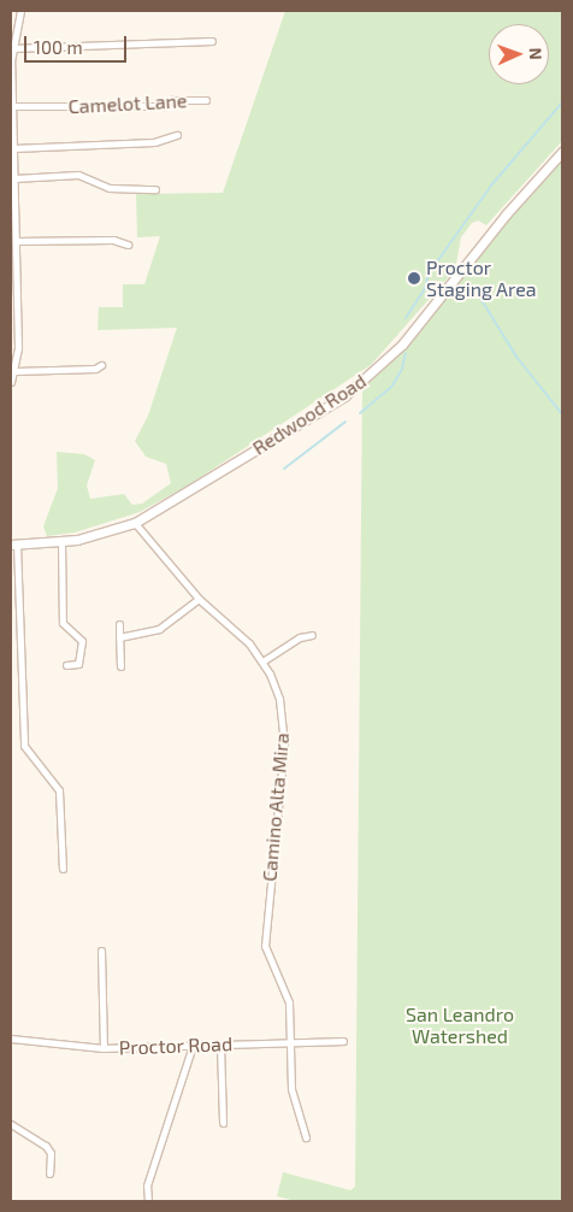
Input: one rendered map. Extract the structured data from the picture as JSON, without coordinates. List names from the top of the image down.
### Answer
{
  "streets": {
    "main road": ["Redwood Road"],
    "street": ["Camelot Lane", "Camino Alta Mira", "Proctor Road"]
  },
  "crossings": [
    ["Redwood Road", "Camino Alta Mira"],
    ["Camino Alta Mira", "Proctor Road"]
  ],
  "parks": ["San Leandro Watershed"],
  "places": ["Proctor Staging Area"],
  "scale_bar": "100 m",
  "north": "right"
}
